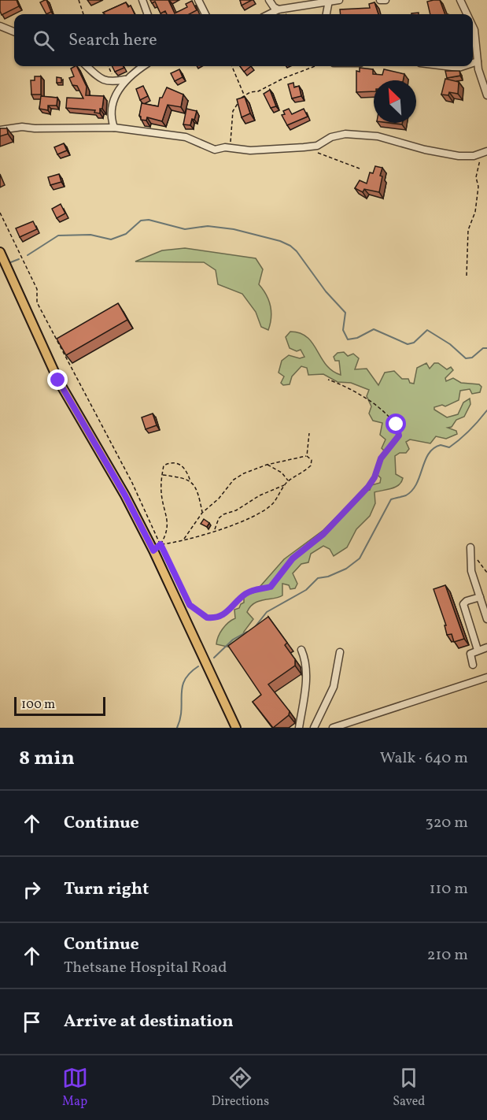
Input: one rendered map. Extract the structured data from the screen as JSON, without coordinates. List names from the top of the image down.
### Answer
{
  "scale_bar": "100 m",
  "north": "top left",
  "page": {
    "search": "Search here",
    "scale": "100 m",
    "heading": ["8 min", "Walk · 640 m"],
    "list": [
      ["Continue", "320 m"],
      ["Turn right", "110 m"],
      ["Continue", "Thetsane Hospital Road", "210 m"],
      "Arrive at destination"
    ],
    "nav": ["Map", "Directions", "Saved"]
  }
}
